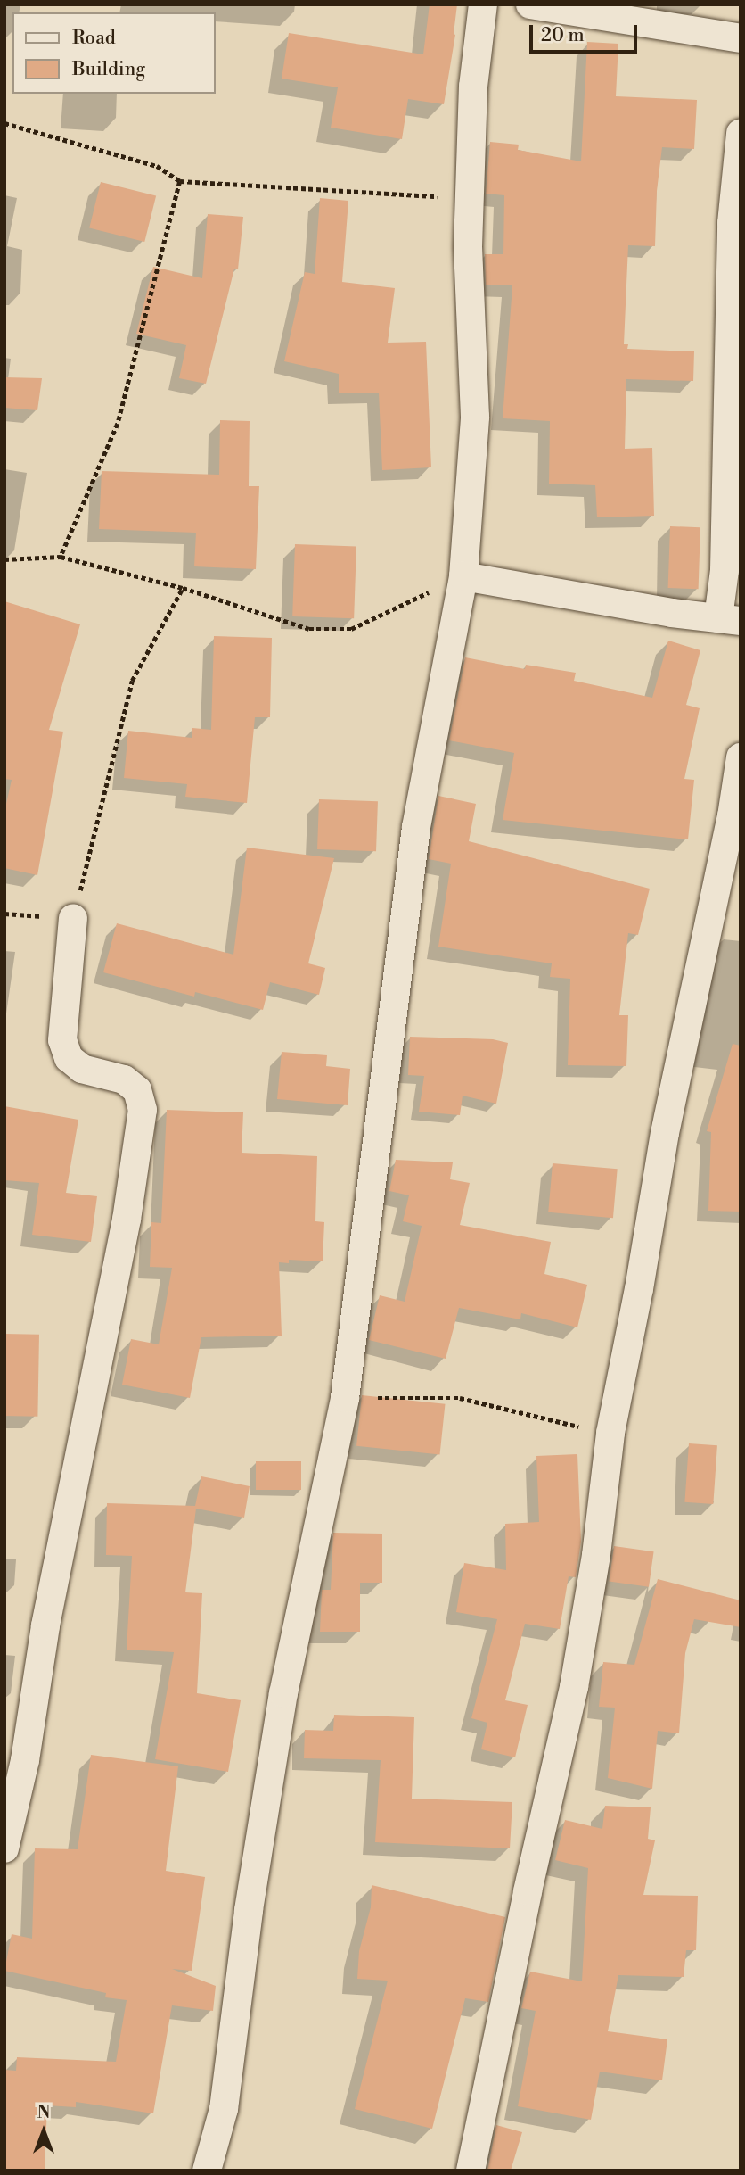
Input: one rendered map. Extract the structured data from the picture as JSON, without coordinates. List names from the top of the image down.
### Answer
{
  "legend": ["Road", "Building"],
  "scale_bar": "20 m",
  "north": "top"
}
